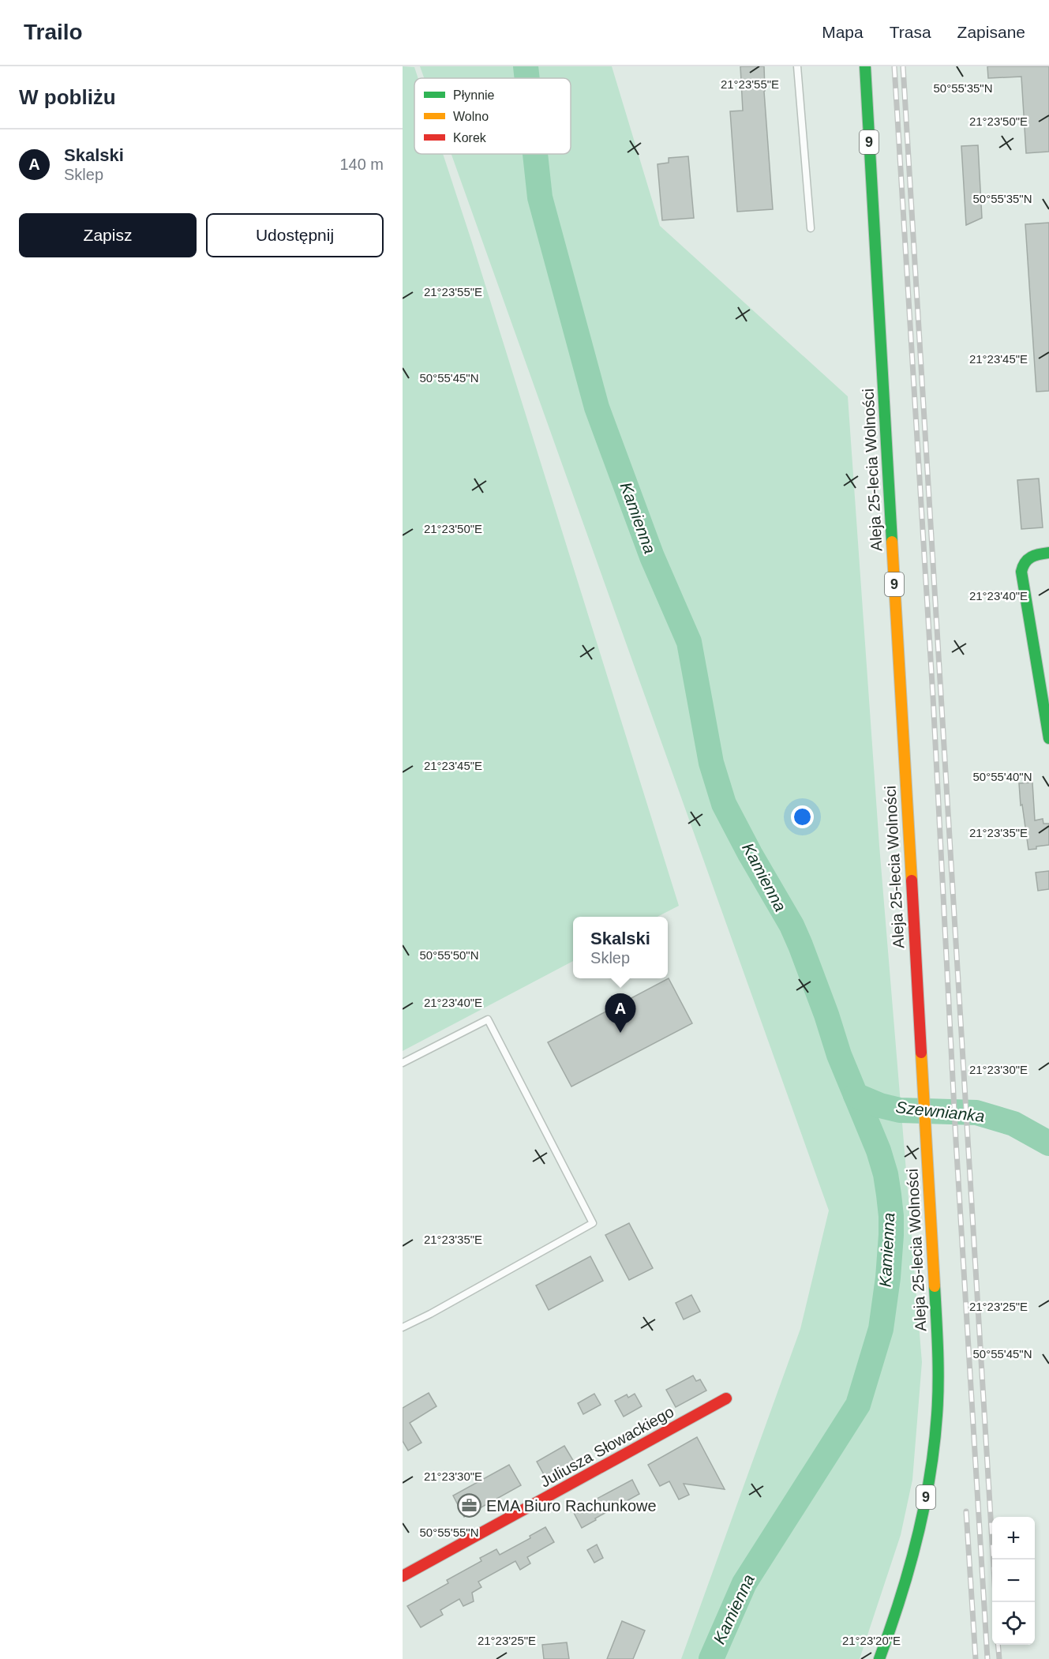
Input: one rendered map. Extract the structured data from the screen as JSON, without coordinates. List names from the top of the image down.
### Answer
{
  "streets": {
    "main road": ["9", "Aleja 25-lecia Wolności", "Juliusza Słowackiego"]
  },
  "water": ["Kamienna", "Szewnianka"],
  "places": {
    "office": ["EMA Biuro Rachunkowe"]
  },
  "legend": ["Płynnie", "Wolno", "Korek"],
  "page": {
    "header": "Trailo",
    "nav": ["Mapa", "Trasa", "Zapisane"],
    "heading": "W pobliżu",
    "list": [
      {
        "mark": "A",
        "name": "Skalski",
        "note": "Sklep",
        "value": "140 m"
      }
    ],
    "buttons": ["Zapisz", "Udostępnij"],
    "popup": ["Skalski", "Sklep"],
    "pins": "A",
    "map_buttons": ["+", "−"]
  },
  "coordinates": [
    "21°23'55\"E",
    "50°55'35\"N",
    "21°23'50\"E",
    "21°23'45\"E",
    "50°55'45\"N",
    "21°23'40\"E",
    "50°55'40\"N",
    "21°23'35\"E",
    "50°55'50\"N",
    "21°23'30\"E",
    "21°23'25\"E",
    "50°55'55\"N",
    "21°23'20\"E"
  ]
}
